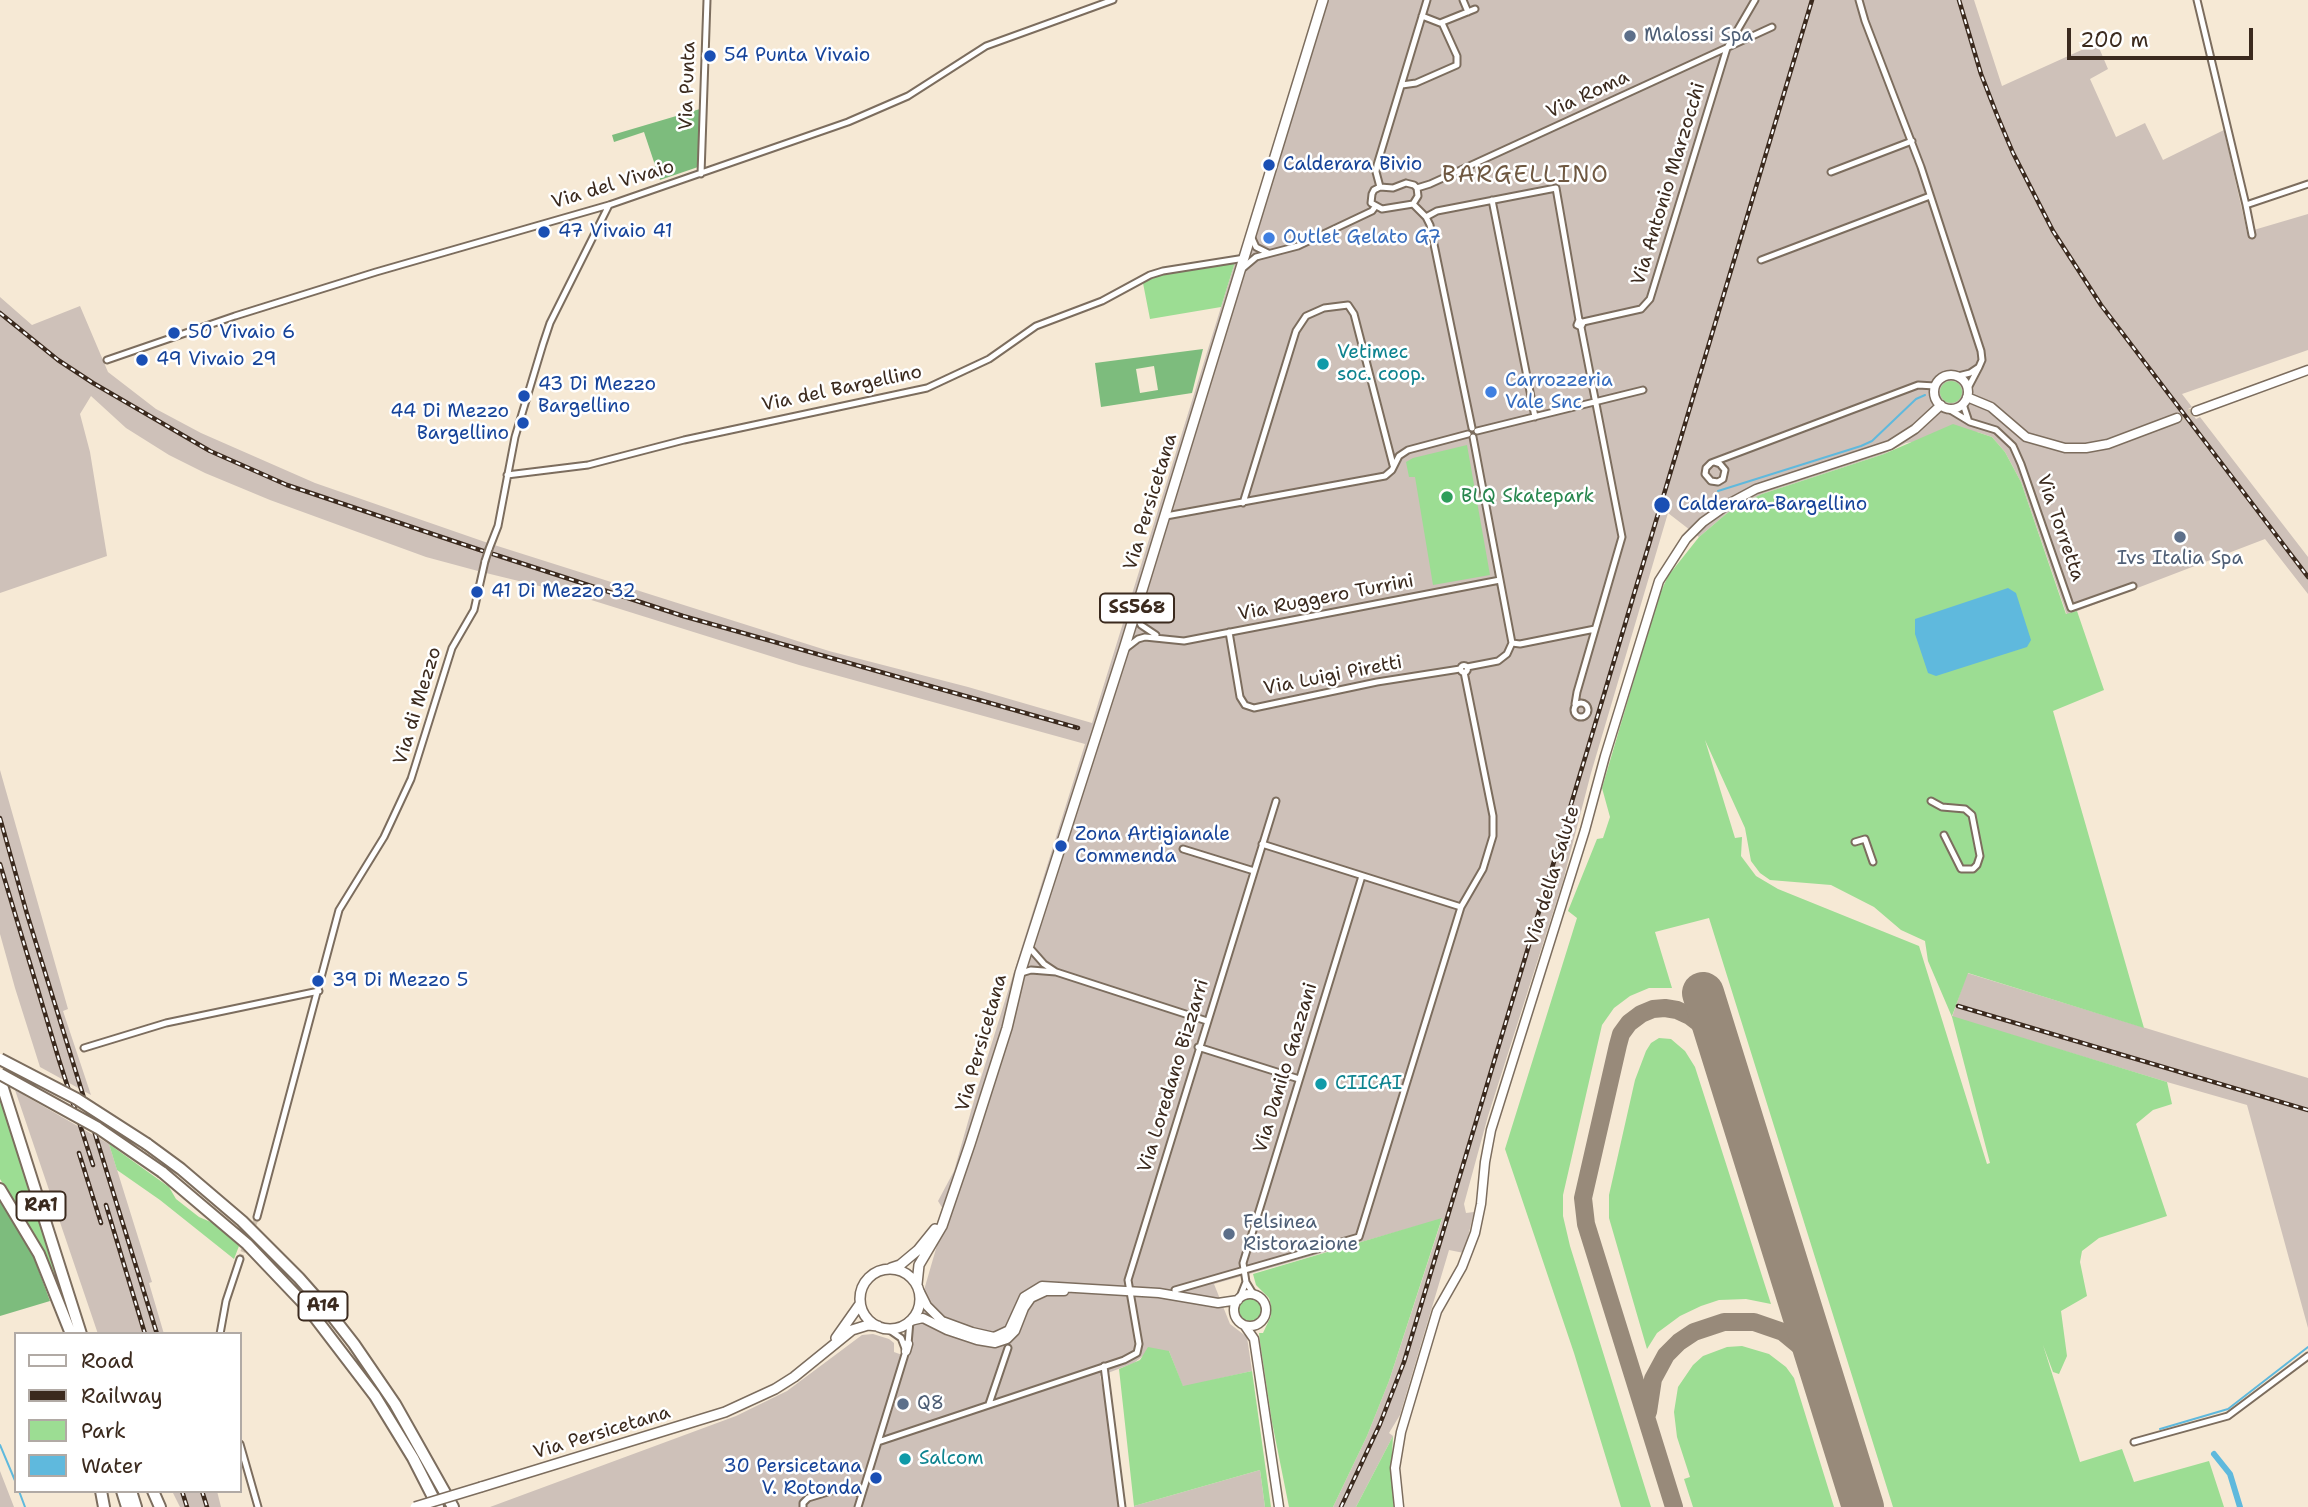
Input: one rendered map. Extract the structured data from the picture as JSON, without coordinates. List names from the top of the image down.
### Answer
{
  "streets": {
    "highway": ["RA1", "A14"],
    "main road": ["Via Persicetana", "SS568"],
    "street": [
      "Via Punta",
      "Via Roma",
      "Via Antonio Marzocchi",
      "Via del Vivaio",
      "Via del Bargellino",
      "Via Torretta",
      "Via Ruggero Turrini",
      "Via Luigi Piretti",
      "Via di Mezzo",
      "Via della Salute",
      "Via Danilo Gazzani",
      "Via Loredano Bizzarri"
    ]
  },
  "crossings": [
    ["Via Punta", "Via del Vivaio"],
    ["Via Roma", "Via Antonio Marzocchi"],
    ["Via del Vivaio", "Via di Mezzo"],
    ["Via del Bargellino", "Via Persicetana"],
    ["Via del Bargellino", "Via di Mezzo"],
    ["Via Persicetana", "Via Ruggero Turrini"],
    ["Via Torretta", "Via della Salute"],
    ["Via Ruggero Turrini", "Via Luigi Piretti"],
    ["RA1", "A14"]
  ],
  "districts": ["BARGELLINO"],
  "places": [
    "Malossi Spa",
    "54 Punta Vivaio",
    "Calderara Bivio",
    "47 Vivaio 41",
    "Outlet Gelato G7",
    "50 Vivaio 6",
    "49 Vivaio 29",
    "Vetimec soc. coop.",
    "Carrozzeria Vale Snc",
    "43 Di Mezzo Bargellino",
    "44 Di Mezzo Bargellino",
    "BLQ Skatepark",
    "Calderara-Bargellino",
    "Ivs Italia Spa",
    "41 Di Mezzo 32",
    "Zona Artigianale Commenda",
    "39 Di Mezzo 5",
    "CIICAI",
    "Felsinea Ristorazione",
    "Q8",
    "Salcom",
    "30 Persicetana V. Rotonda"
  ],
  "legend": [
    "Road",
    "Railway",
    "Park",
    "Water"
  ],
  "scale_bar": "200 m"
}
